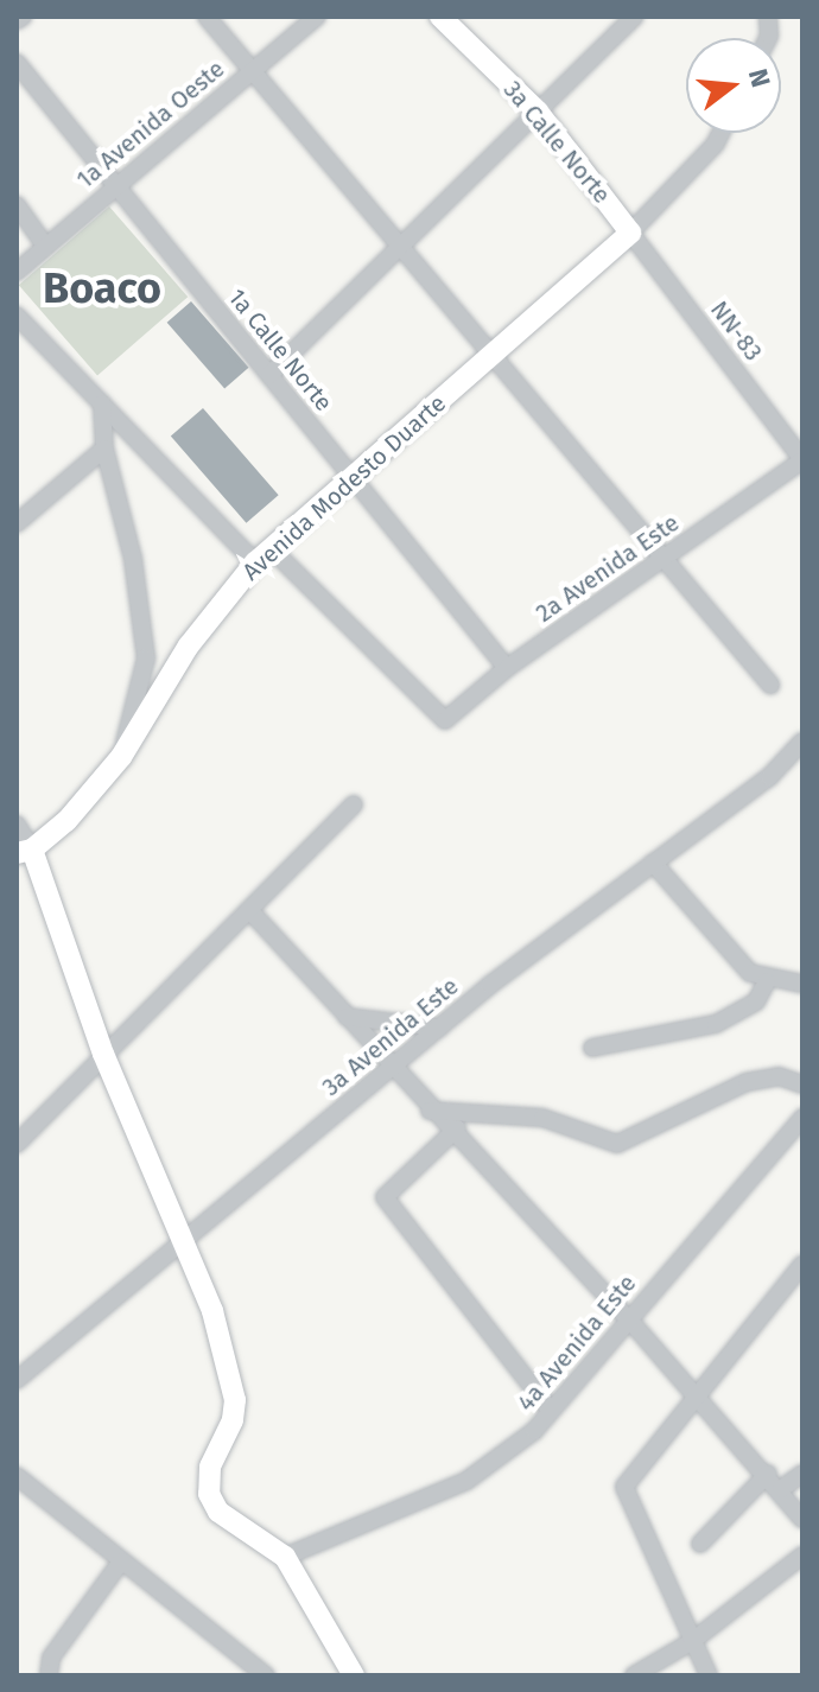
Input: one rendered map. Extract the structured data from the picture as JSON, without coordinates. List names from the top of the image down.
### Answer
{
  "streets": {
    "main road": ["3a Calle Norte", "Avenida Modesto Duarte"],
    "street": [
      "1a Avenida Oeste",
      "NN-83",
      "1a Calle Norte",
      "2a Avenida Este",
      "3a Avenida Este",
      "4a Avenida Este"
    ]
  },
  "crossings": [
    ["1a Avenida Oeste", "1a Calle Norte"],
    ["3a Calle Norte", "NN-83"],
    ["3a Calle Norte", "Avenida Modesto Duarte"],
    ["NN-83", "Avenida Modesto Duarte"],
    ["NN-83", "2a Avenida Este"],
    ["1a Calle Norte", "Avenida Modesto Duarte"],
    ["1a Calle Norte", "2a Avenida Este"],
    ["Avenida Modesto Duarte", "2a Avenida Este"]
  ],
  "districts": ["Boaco"],
  "north": "right"
}
